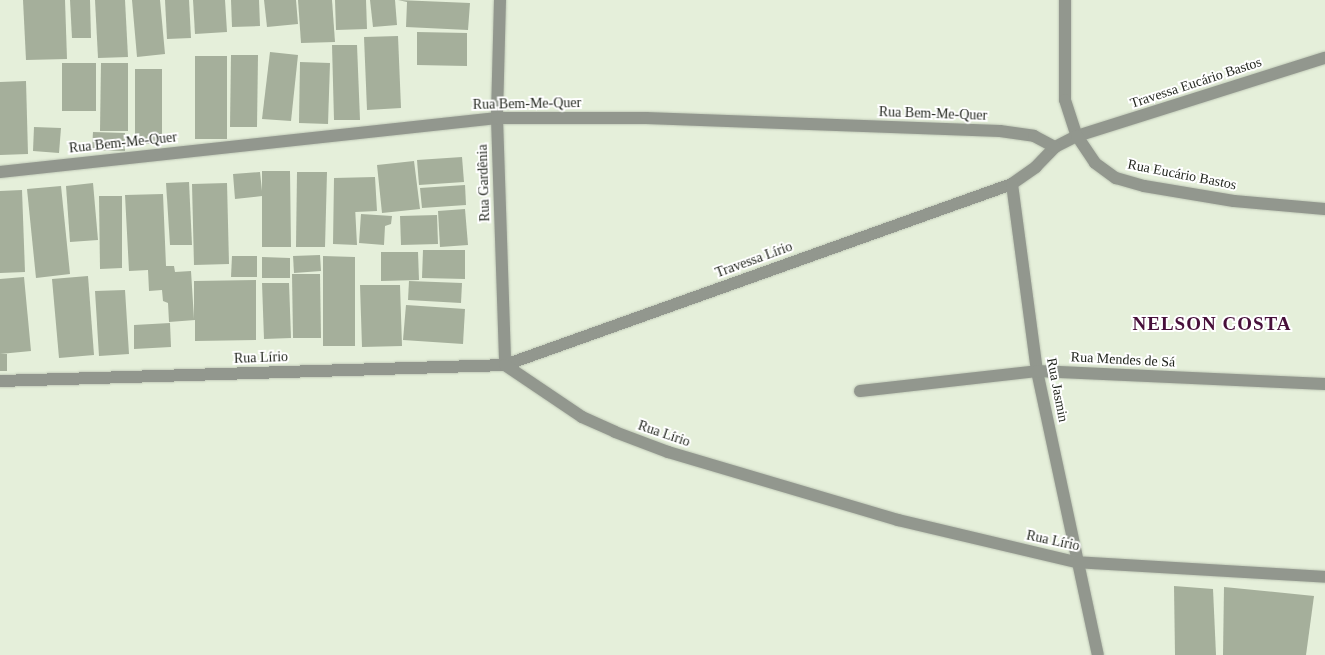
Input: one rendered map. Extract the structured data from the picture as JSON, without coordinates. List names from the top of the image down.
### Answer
{
  "streets": {
    "street": [
      "Travessa Eucário Bastos",
      "Rua Bem-Me-Quer",
      "Rua Eucário Bastos",
      "Rua Gardênia",
      "Travessa Lírio",
      "Rua Lírio",
      "Rua Mendes de Sá",
      "Rua Jasmin"
    ]
  },
  "crossings": [
    ["Travessa Eucário Bastos", "Rua Eucário Bastos"],
    ["Rua Bem-Me-Quer", "Rua Gardênia"],
    ["Rua Gardênia", "Travessa Lírio"],
    ["Rua Gardênia", "Rua Lírio"],
    ["Travessa Lírio", "Rua Lírio"],
    ["Travessa Lírio", "Rua Jasmin"],
    ["Rua Lírio", "Rua Jasmin"],
    ["Rua Mendes de Sá", "Rua Jasmin"]
  ],
  "districts": ["NELSON COSTA"]
}
